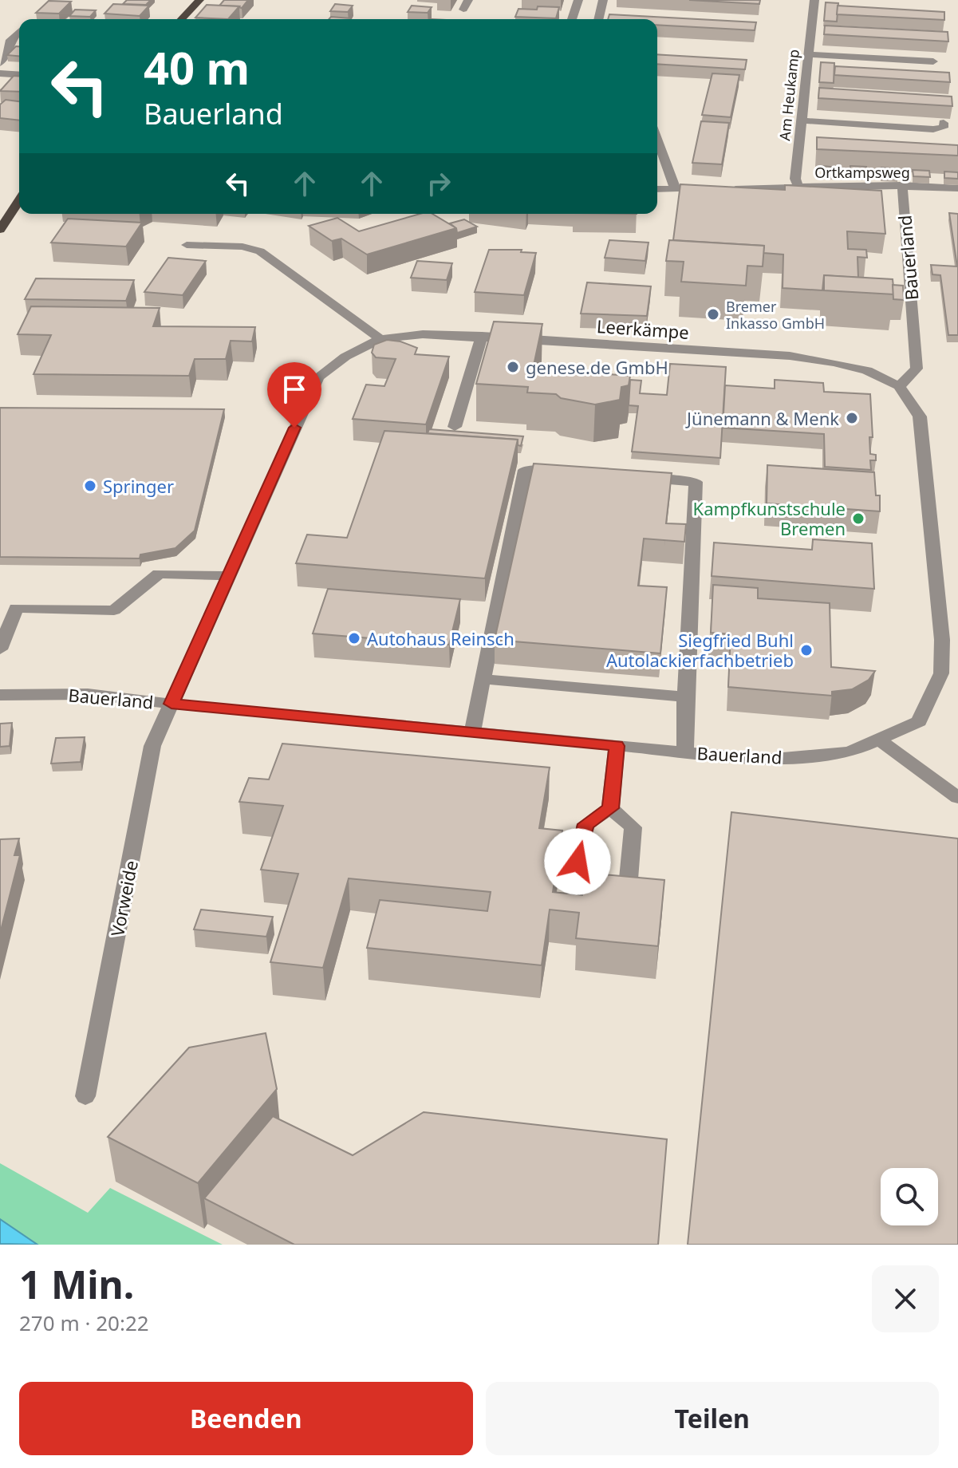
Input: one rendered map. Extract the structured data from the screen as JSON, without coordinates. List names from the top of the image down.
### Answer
{
  "streets": {
    "street": [
      "Am Heukamp",
      "Ortkampsweg",
      "Bauerland",
      "Leerkämpe",
      "Vorweide"
    ]
  },
  "crossings": [
    ["Am Heukamp", "Ortkampsweg"],
    ["Ortkampsweg", "Bauerland"],
    ["Bauerland", "Leerkämpe"],
    ["Bauerland", "Vorweide"],
    ["Leerkämpe", "Vorweide"]
  ],
  "places": [
    "Bremer Inkasso GmbH",
    "genese.de GmbH",
    "Jünemann & Menk",
    "Springer",
    "Kampfkunstschule Bremen",
    "Autohaus Reinsch",
    "Siegfried Buhl Autolackierfachbetrieb"
  ],
  "page": {
    "turn": ["40 m", "Bauerland"],
    "heading": ["1 Min.", "270 m · 20:22"],
    "buttons": ["Beenden", "Teilen"]
  }
}
